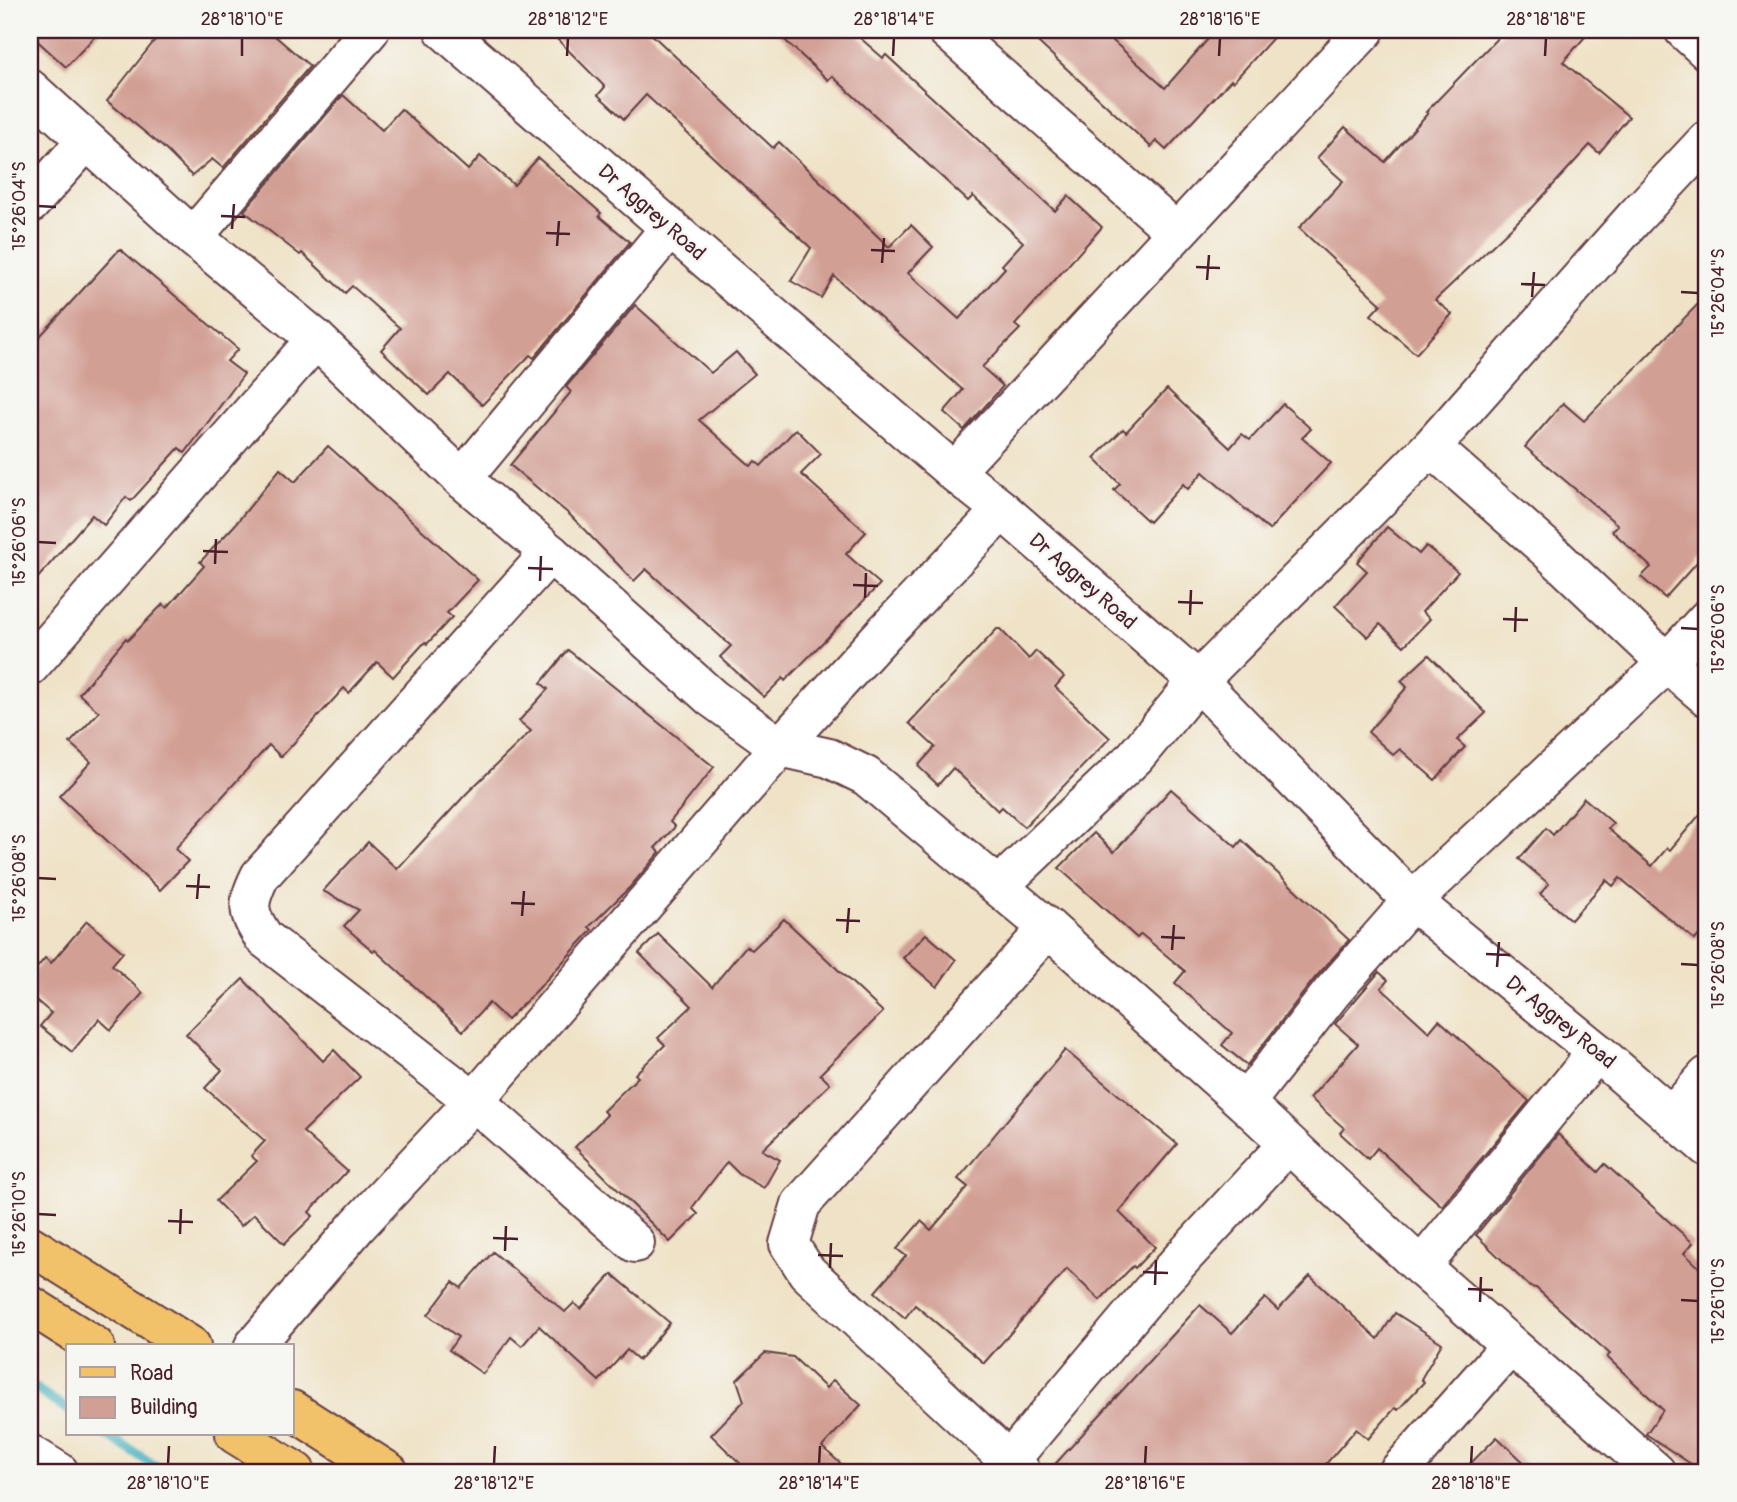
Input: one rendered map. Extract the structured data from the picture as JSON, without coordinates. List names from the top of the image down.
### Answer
{
  "streets": {
    "street": ["Dr Aggrey Road"]
  },
  "legend": ["Road", "Building"],
  "coordinates": [
    "28°18'10\"E",
    "28°18'12\"E",
    "28°18'14\"E",
    "28°18'16\"E",
    "28°18'18\"E",
    "15°26'04\"S",
    "15°26'06\"S",
    "15°26'08\"S",
    "15°26'10\"S"
  ]
}
